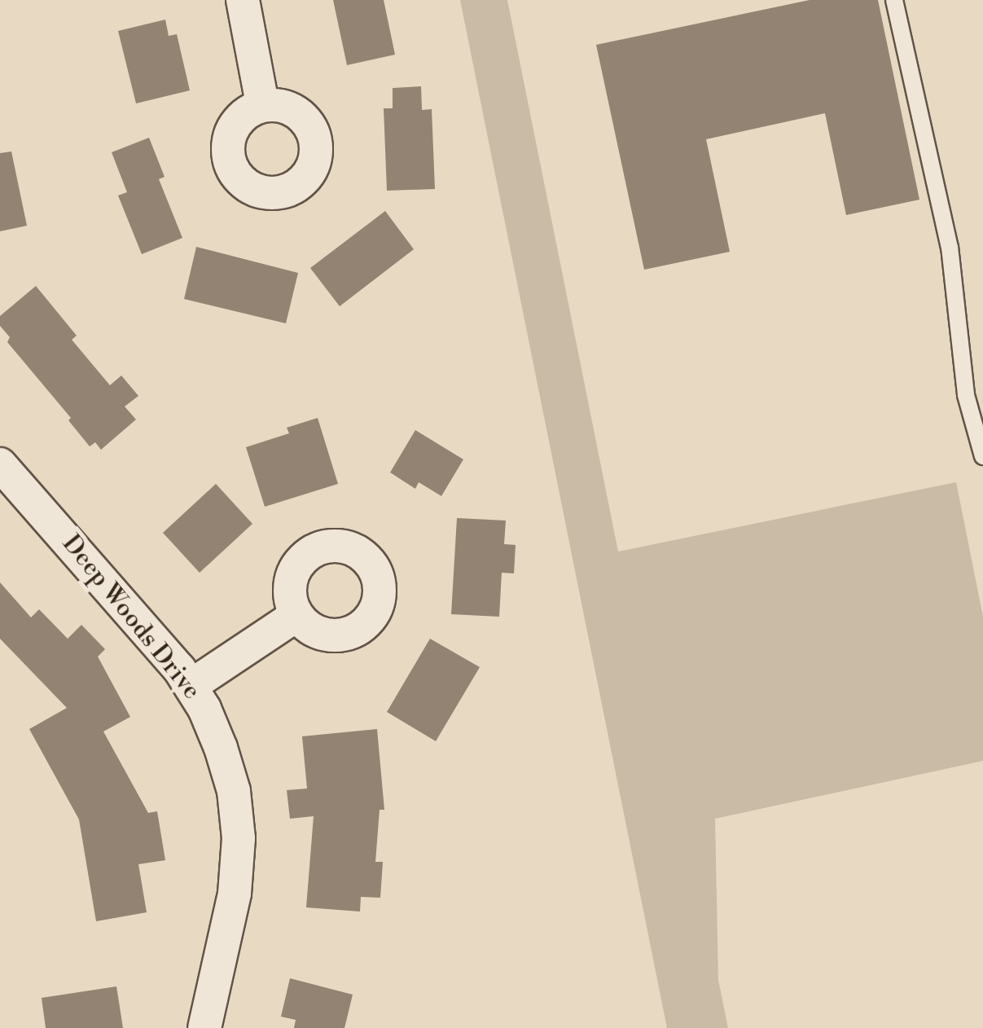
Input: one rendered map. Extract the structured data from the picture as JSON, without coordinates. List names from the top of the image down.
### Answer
{
  "streets": {
    "street": ["Deep Woods Drive"]
  }
}
